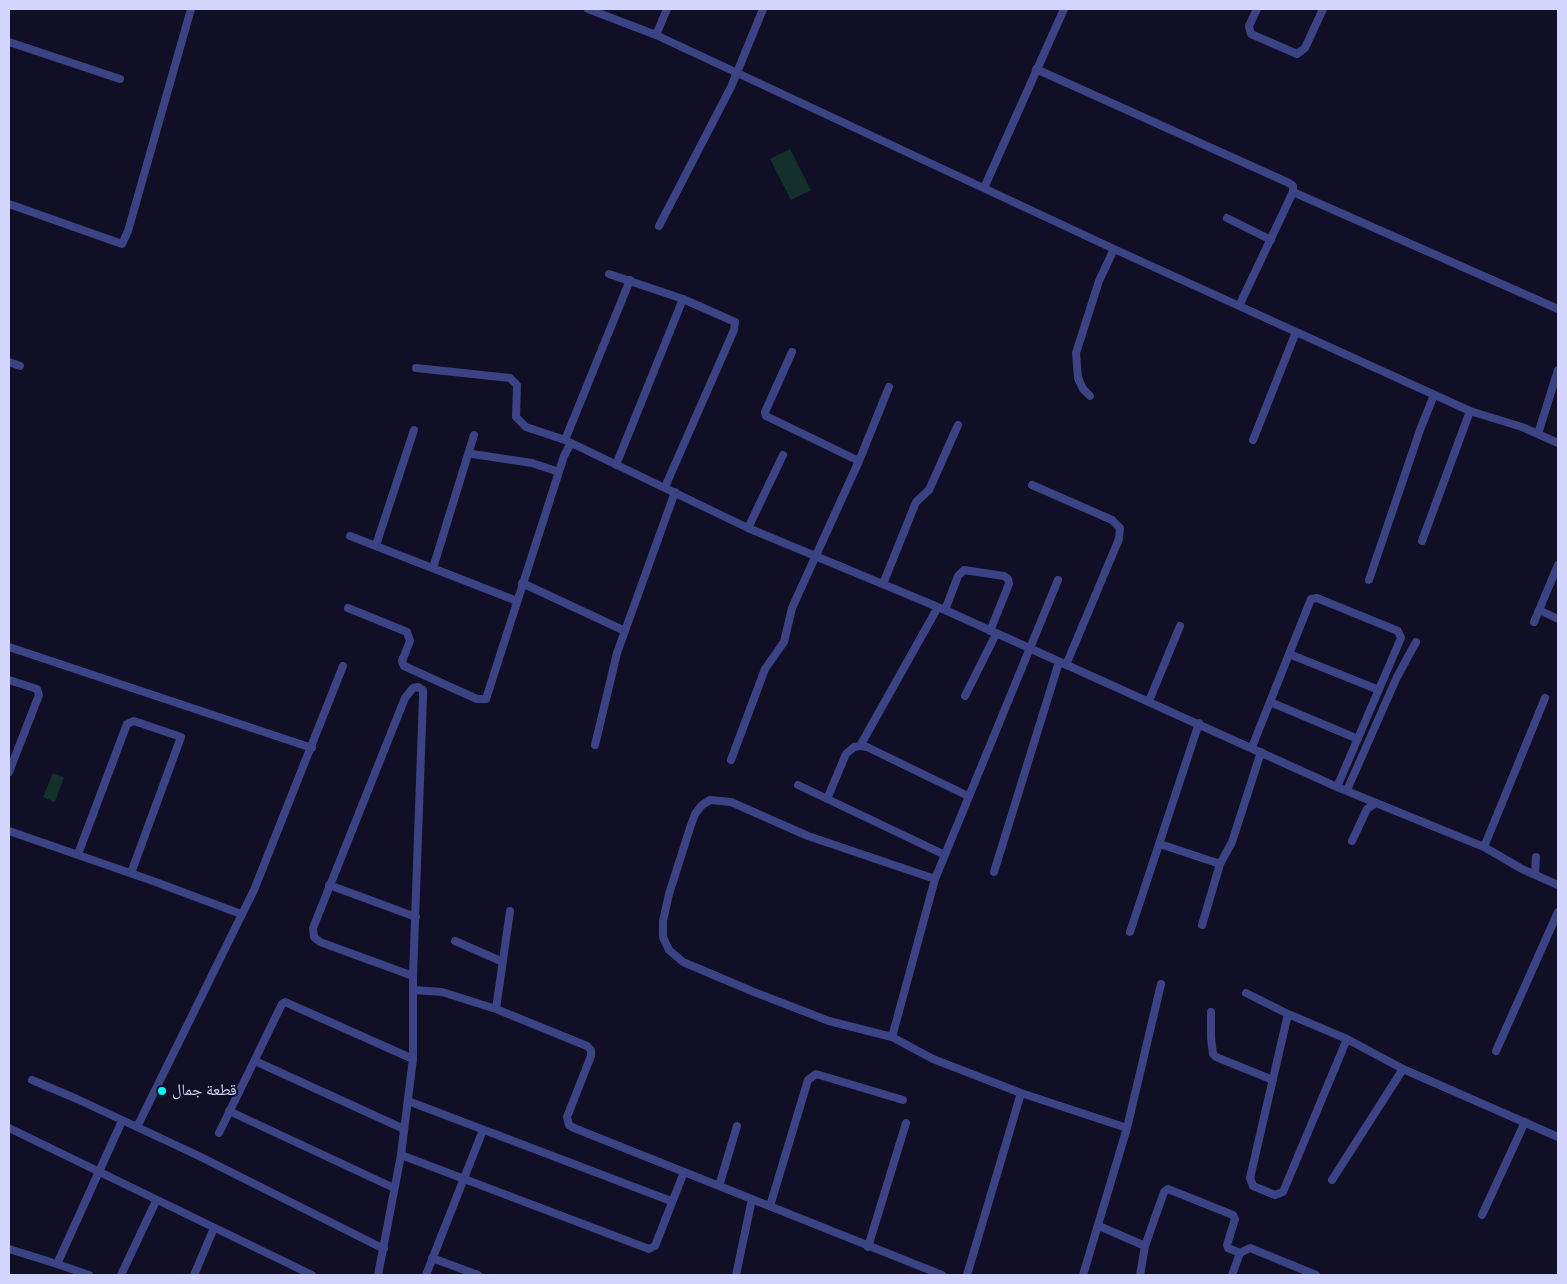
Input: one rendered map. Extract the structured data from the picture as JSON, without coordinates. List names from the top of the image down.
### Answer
{
  "places": ["قطعة جمال"]
}
